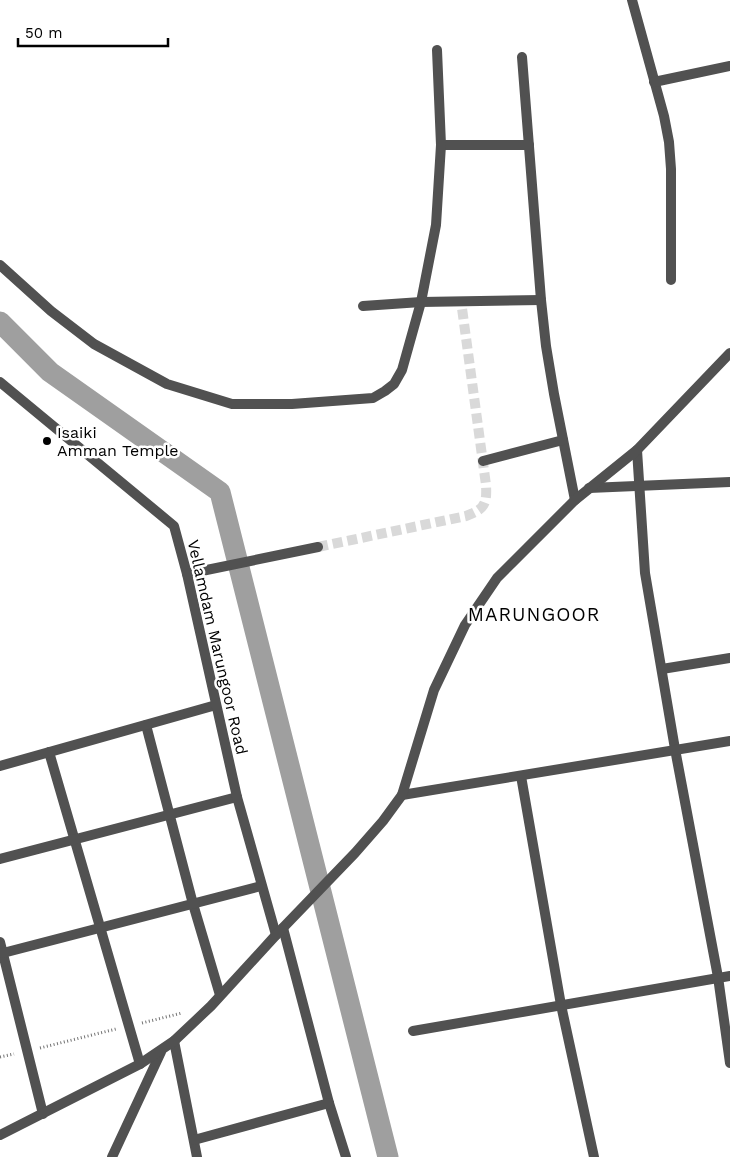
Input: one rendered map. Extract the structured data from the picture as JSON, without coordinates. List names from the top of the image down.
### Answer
{
  "streets": {
    "street": ["Vellamdam Marungoor Road"]
  },
  "districts": ["MARUNGOOR"],
  "places": ["Isaiki Amman Temple"],
  "scale_bar": "50 m"
}
